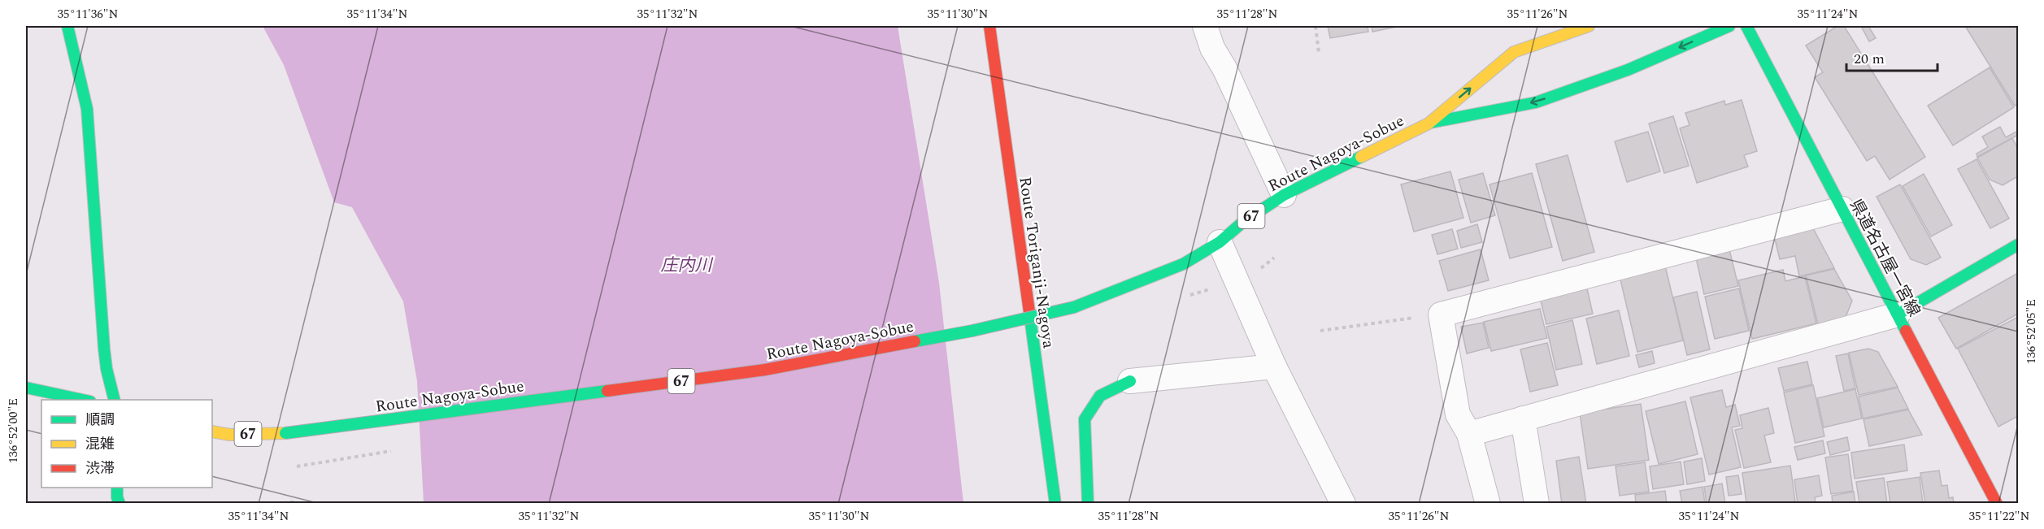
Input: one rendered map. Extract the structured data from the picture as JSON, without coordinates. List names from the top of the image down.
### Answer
{
  "streets": {
    "main road": [
      "Route Nagoya-Sobue",
      "67",
      "県道名古屋一宮線",
      "Route Toriganji-Nagoya"
    ]
  },
  "water": ["庄内川"],
  "legend": ["順調", "混雑", "渋滞"],
  "scale_bar": "20 m",
  "coordinates": [
    "35°11'36\"N",
    "35°11'34\"N",
    "35°11'32\"N",
    "35°11'30\"N",
    "35°11'28\"N",
    "35°11'26\"N",
    "35°11'24\"N",
    "136°52'05\"E",
    "136°52'00\"E",
    "35°11'22\"N"
  ]
}
